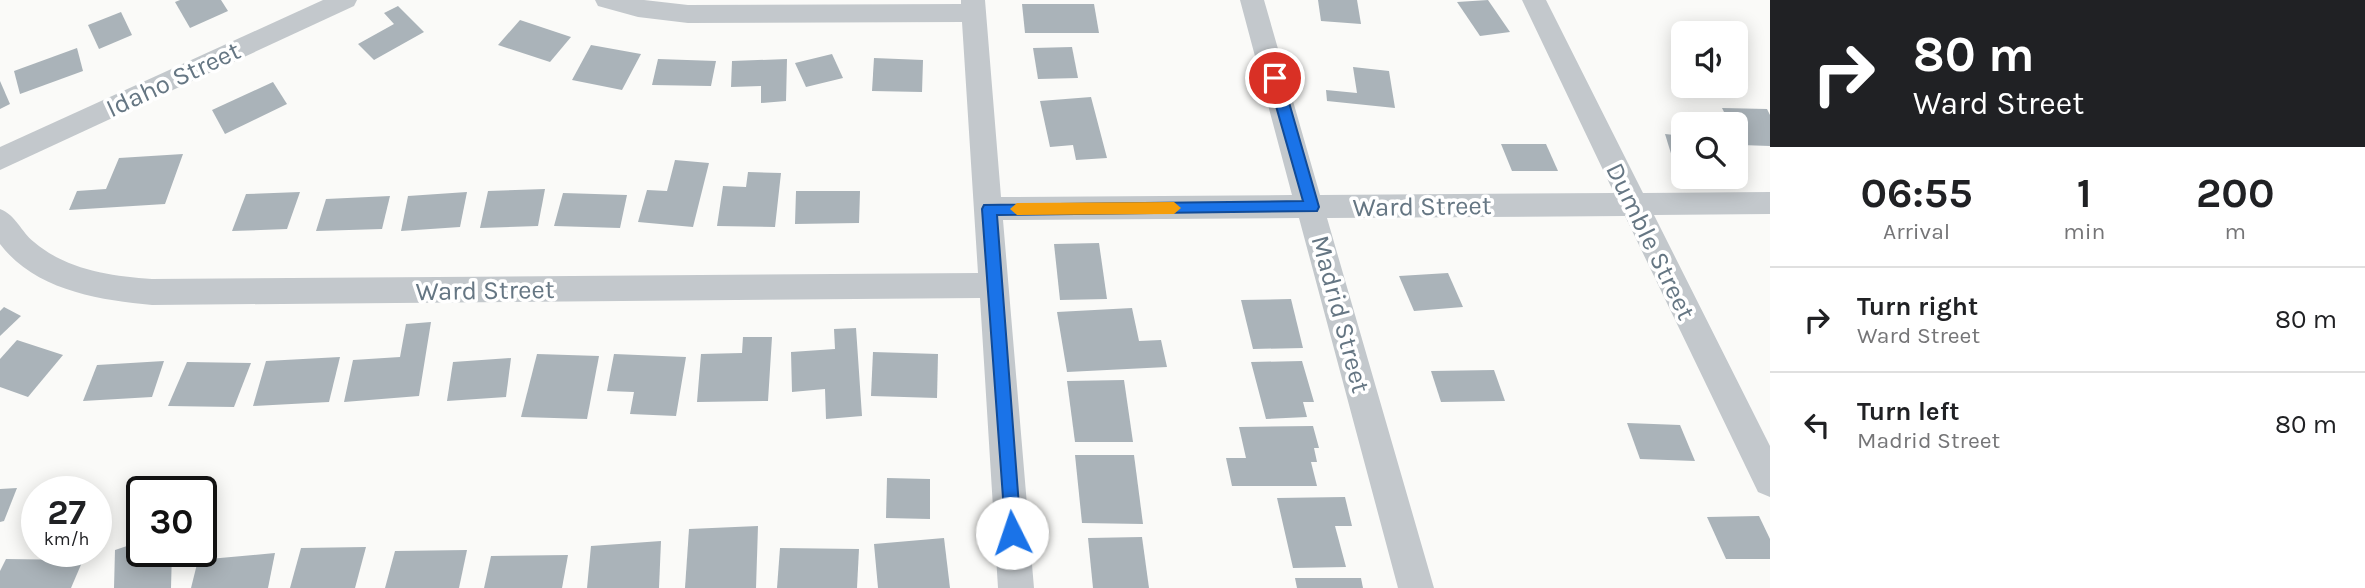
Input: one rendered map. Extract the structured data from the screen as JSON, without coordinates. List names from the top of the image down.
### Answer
{
  "streets": {
    "street": [
      "Idaho Street",
      "Ward Street",
      "Dumble Street",
      "Madrid Street"
    ]
  },
  "crossings": [
    ["Ward Street", "Dumble Street"],
    ["Ward Street", "Madrid Street"]
  ],
  "page": {
    "turn": ["80 m", "Ward Street"],
    "eta": [
      "06:55",
      "Arrival",
      "1",
      "min",
      "200",
      "m"
    ],
    "list": [
      {
        "name": "Turn right",
        "note": "Ward Street",
        "value": "80 m"
      },
      {
        "name": "Turn left",
        "note": "Madrid Street",
        "value": "80 m"
      }
    ],
    "speed": "27 km/h",
    "limit": "30"
  }
}
